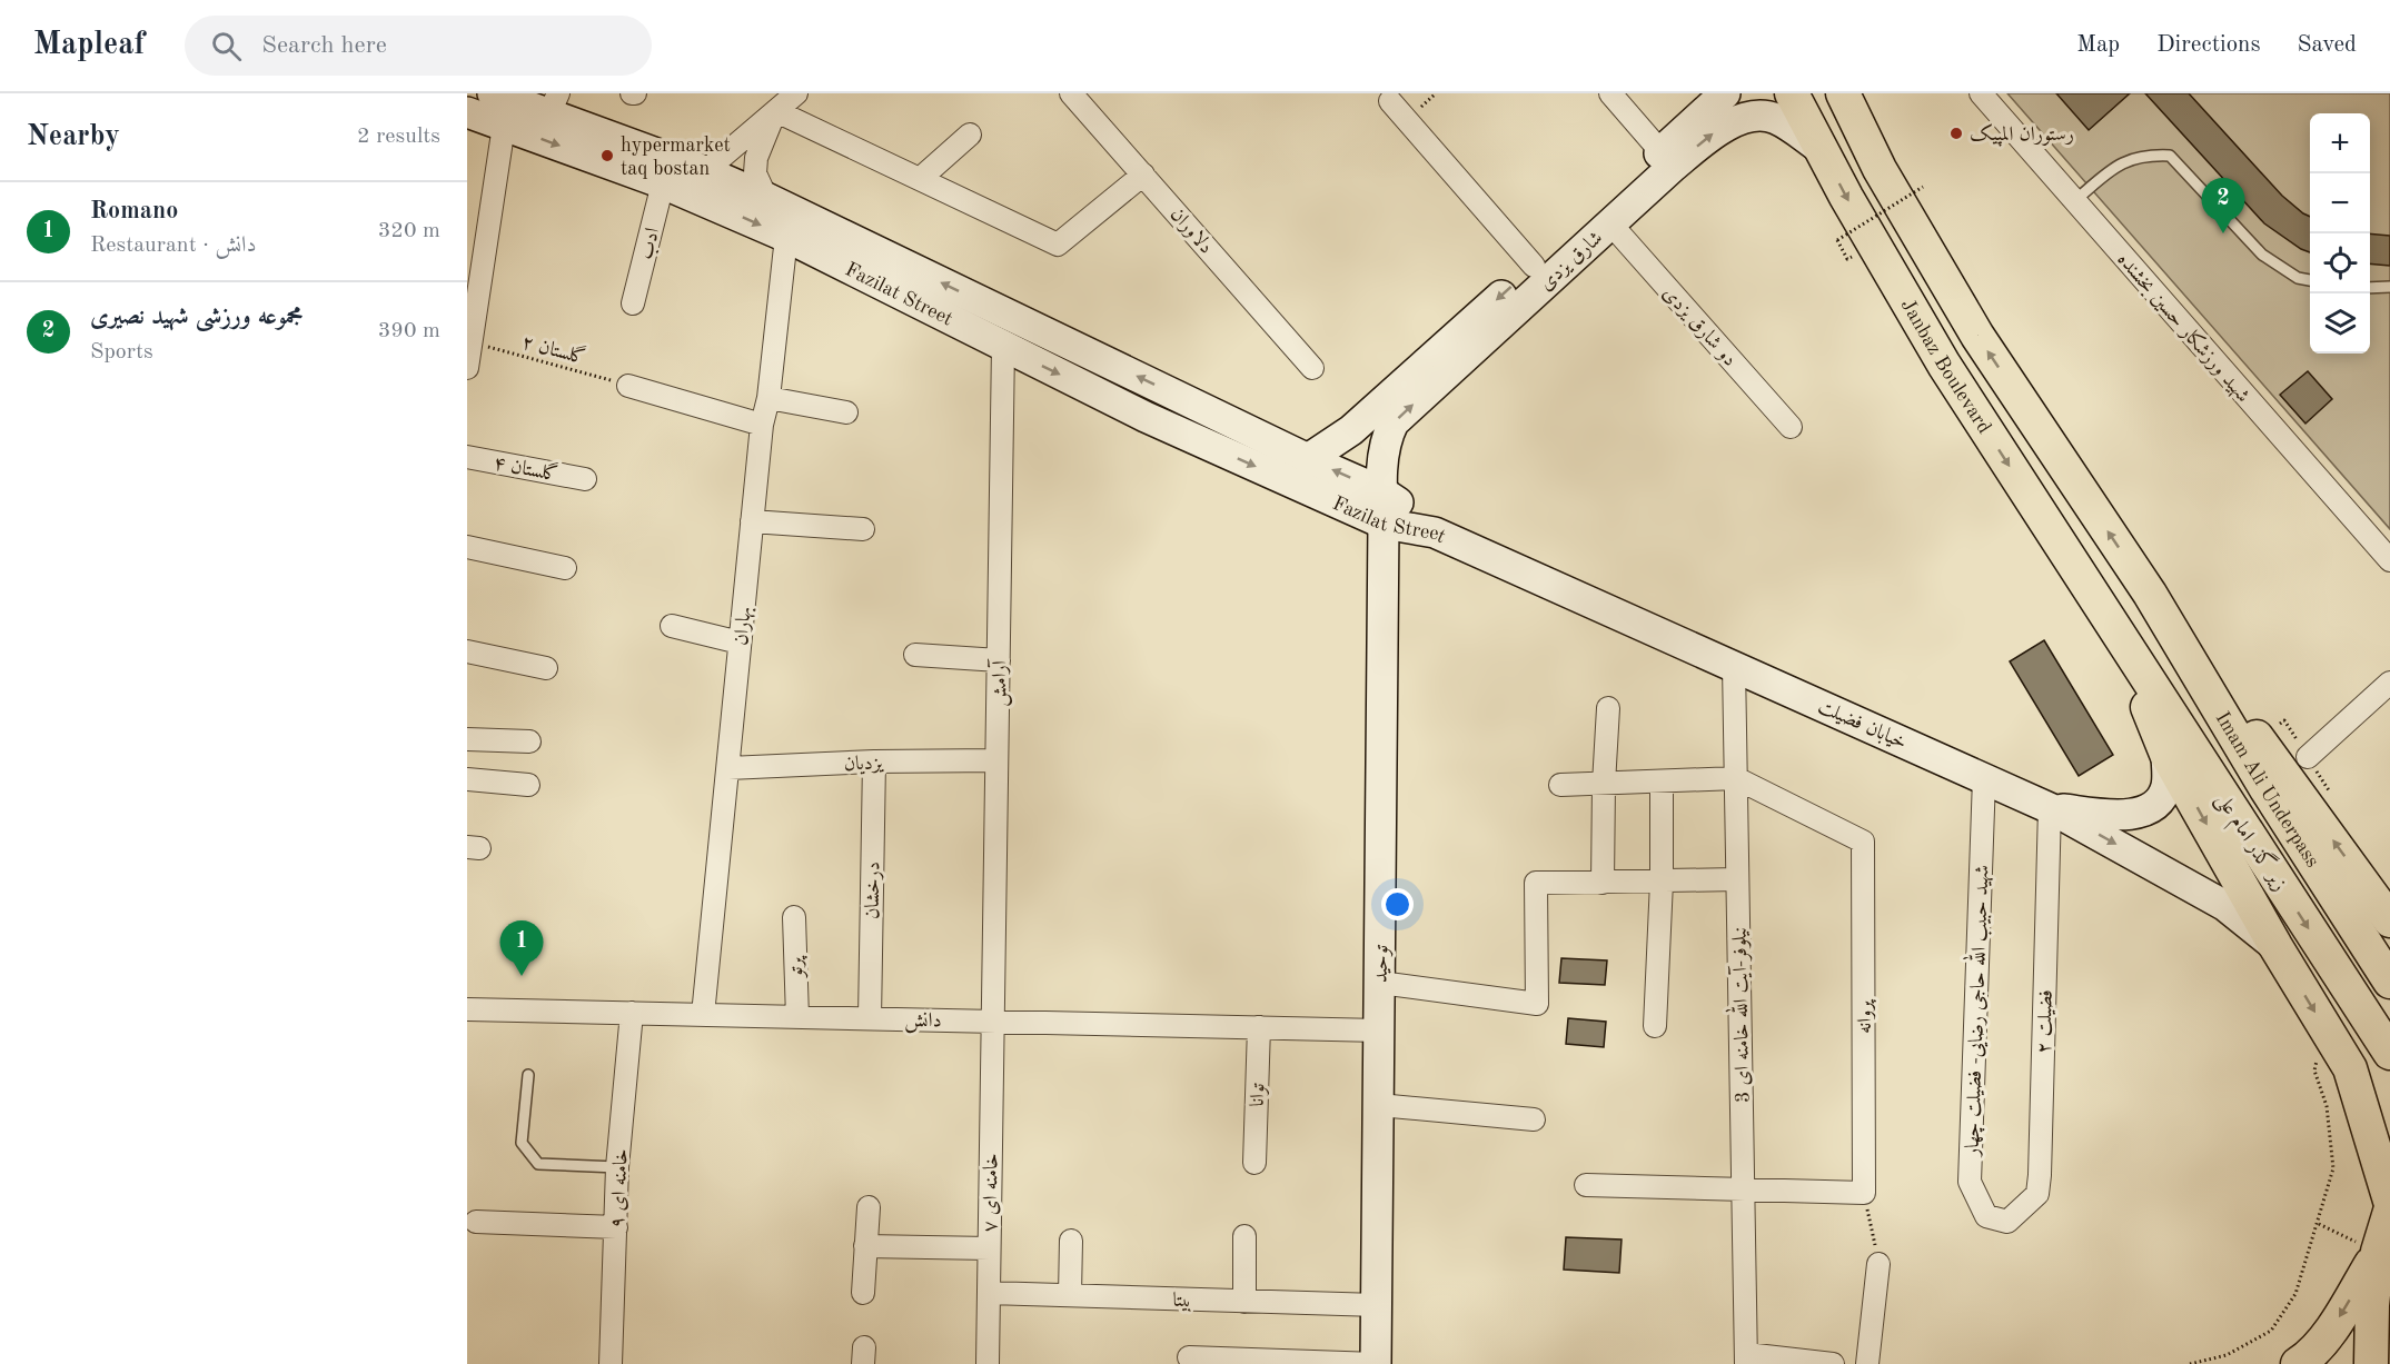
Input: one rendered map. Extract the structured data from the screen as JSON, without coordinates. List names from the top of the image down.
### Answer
{
  "streets": {
    "main road": [
      "شارق یزدی",
      "Fazilat Street",
      "Janbaz Boulevard",
      "خیابان فضیلت",
      "Imam Ali Underpass",
      "زیر گذر امام علی",
      "توحید"
    ],
    "street": [
      "دلاوران",
      "ادب",
      "دو شارق یزدی",
      "شهید ورزشکار حسین بخشنده",
      "گلستان ۴",
      "بهاران",
      "آرامش",
      "یزدیان",
      "درخشان",
      "پرتو",
      "شهید حبیب الله حاجی رضایی- فضیلت چهار",
      "نیلوفر-آیت الله خامنه ای 3",
      "پروانه",
      "دانش",
      "فضیلت ۲",
      "توانا",
      "خامنه ای ۹",
      "خامنه ای ۷",
      "بیتا"
    ],
    "path": ["گلستان ۲"]
  },
  "crossings": [
    ["ادب", "Fazilat Street"],
    ["شارق یزدی", "Fazilat Street"],
    ["شارق یزدی", "دو شارق یزدی"],
    ["شارق یزدی", "Janbaz Boulevard"],
    ["شارق یزدی", "توحید"],
    ["Fazilat Street", "بهاران"],
    ["Fazilat Street", "آرامش"],
    ["Fazilat Street", "خیابان فضیلت"],
    ["Fazilat Street", "توحید"],
    ["Janbaz Boulevard", "Imam Ali Underpass"],
    ["Janbaz Boulevard", "زیر گذر امام علی"],
    ["بهاران", "یزدیان"],
    ["بهاران", "دانش"],
    ["آرامش", "یزدیان"],
    ["آرامش", "دانش"],
    ["آرامش", "خامنه ای ۷"],
    ["خیابان فضیلت", "شهید حبیب الله حاجی رضایی- فضیلت چهار"],
    ["خیابان فضیلت", "نیلوفر-آیت الله خامنه ای 3"],
    ["خیابان فضیلت", "فضیلت ۲"],
    ["یزدیان", "درخشان"],
    ["درخشان", "دانش"],
    ["توحید", "دانش"],
    ["توحید", "بیتا"],
    ["پرتو", "دانش"],
    ["شهید حبیب الله حاجی رضایی- فضیلت چهار", "فضیلت ۲"],
    ["نیلوفر-آیت الله خامنه ای 3", "پروانه"],
    ["دانش", "توانا"],
    ["دانش", "خامنه ای ۹"],
    ["دانش", "خامنه ای ۷"],
    ["خامنه ای ۷", "بیتا"]
  ],
  "places": ["رستوران المپیک", "hypermarket taq bostan"],
  "page": {
    "header": "Mapleaf",
    "search": "Search here",
    "nav": ["Map", "Directions", "Saved"],
    "heading": ["Nearby", "2 results"],
    "map_buttons": ["+", "−"],
    "pins": ["2", "1"],
    "list": [
      {
        "mark": "1",
        "name": "Romano",
        "note": "Restaurant · دانش",
        "value": "320 m"
      },
      {
        "mark": "2",
        "name": "مجموعه ورزشی شهید نصیری",
        "note": "Sports",
        "value": "390 m"
      }
    ]
  }
}
